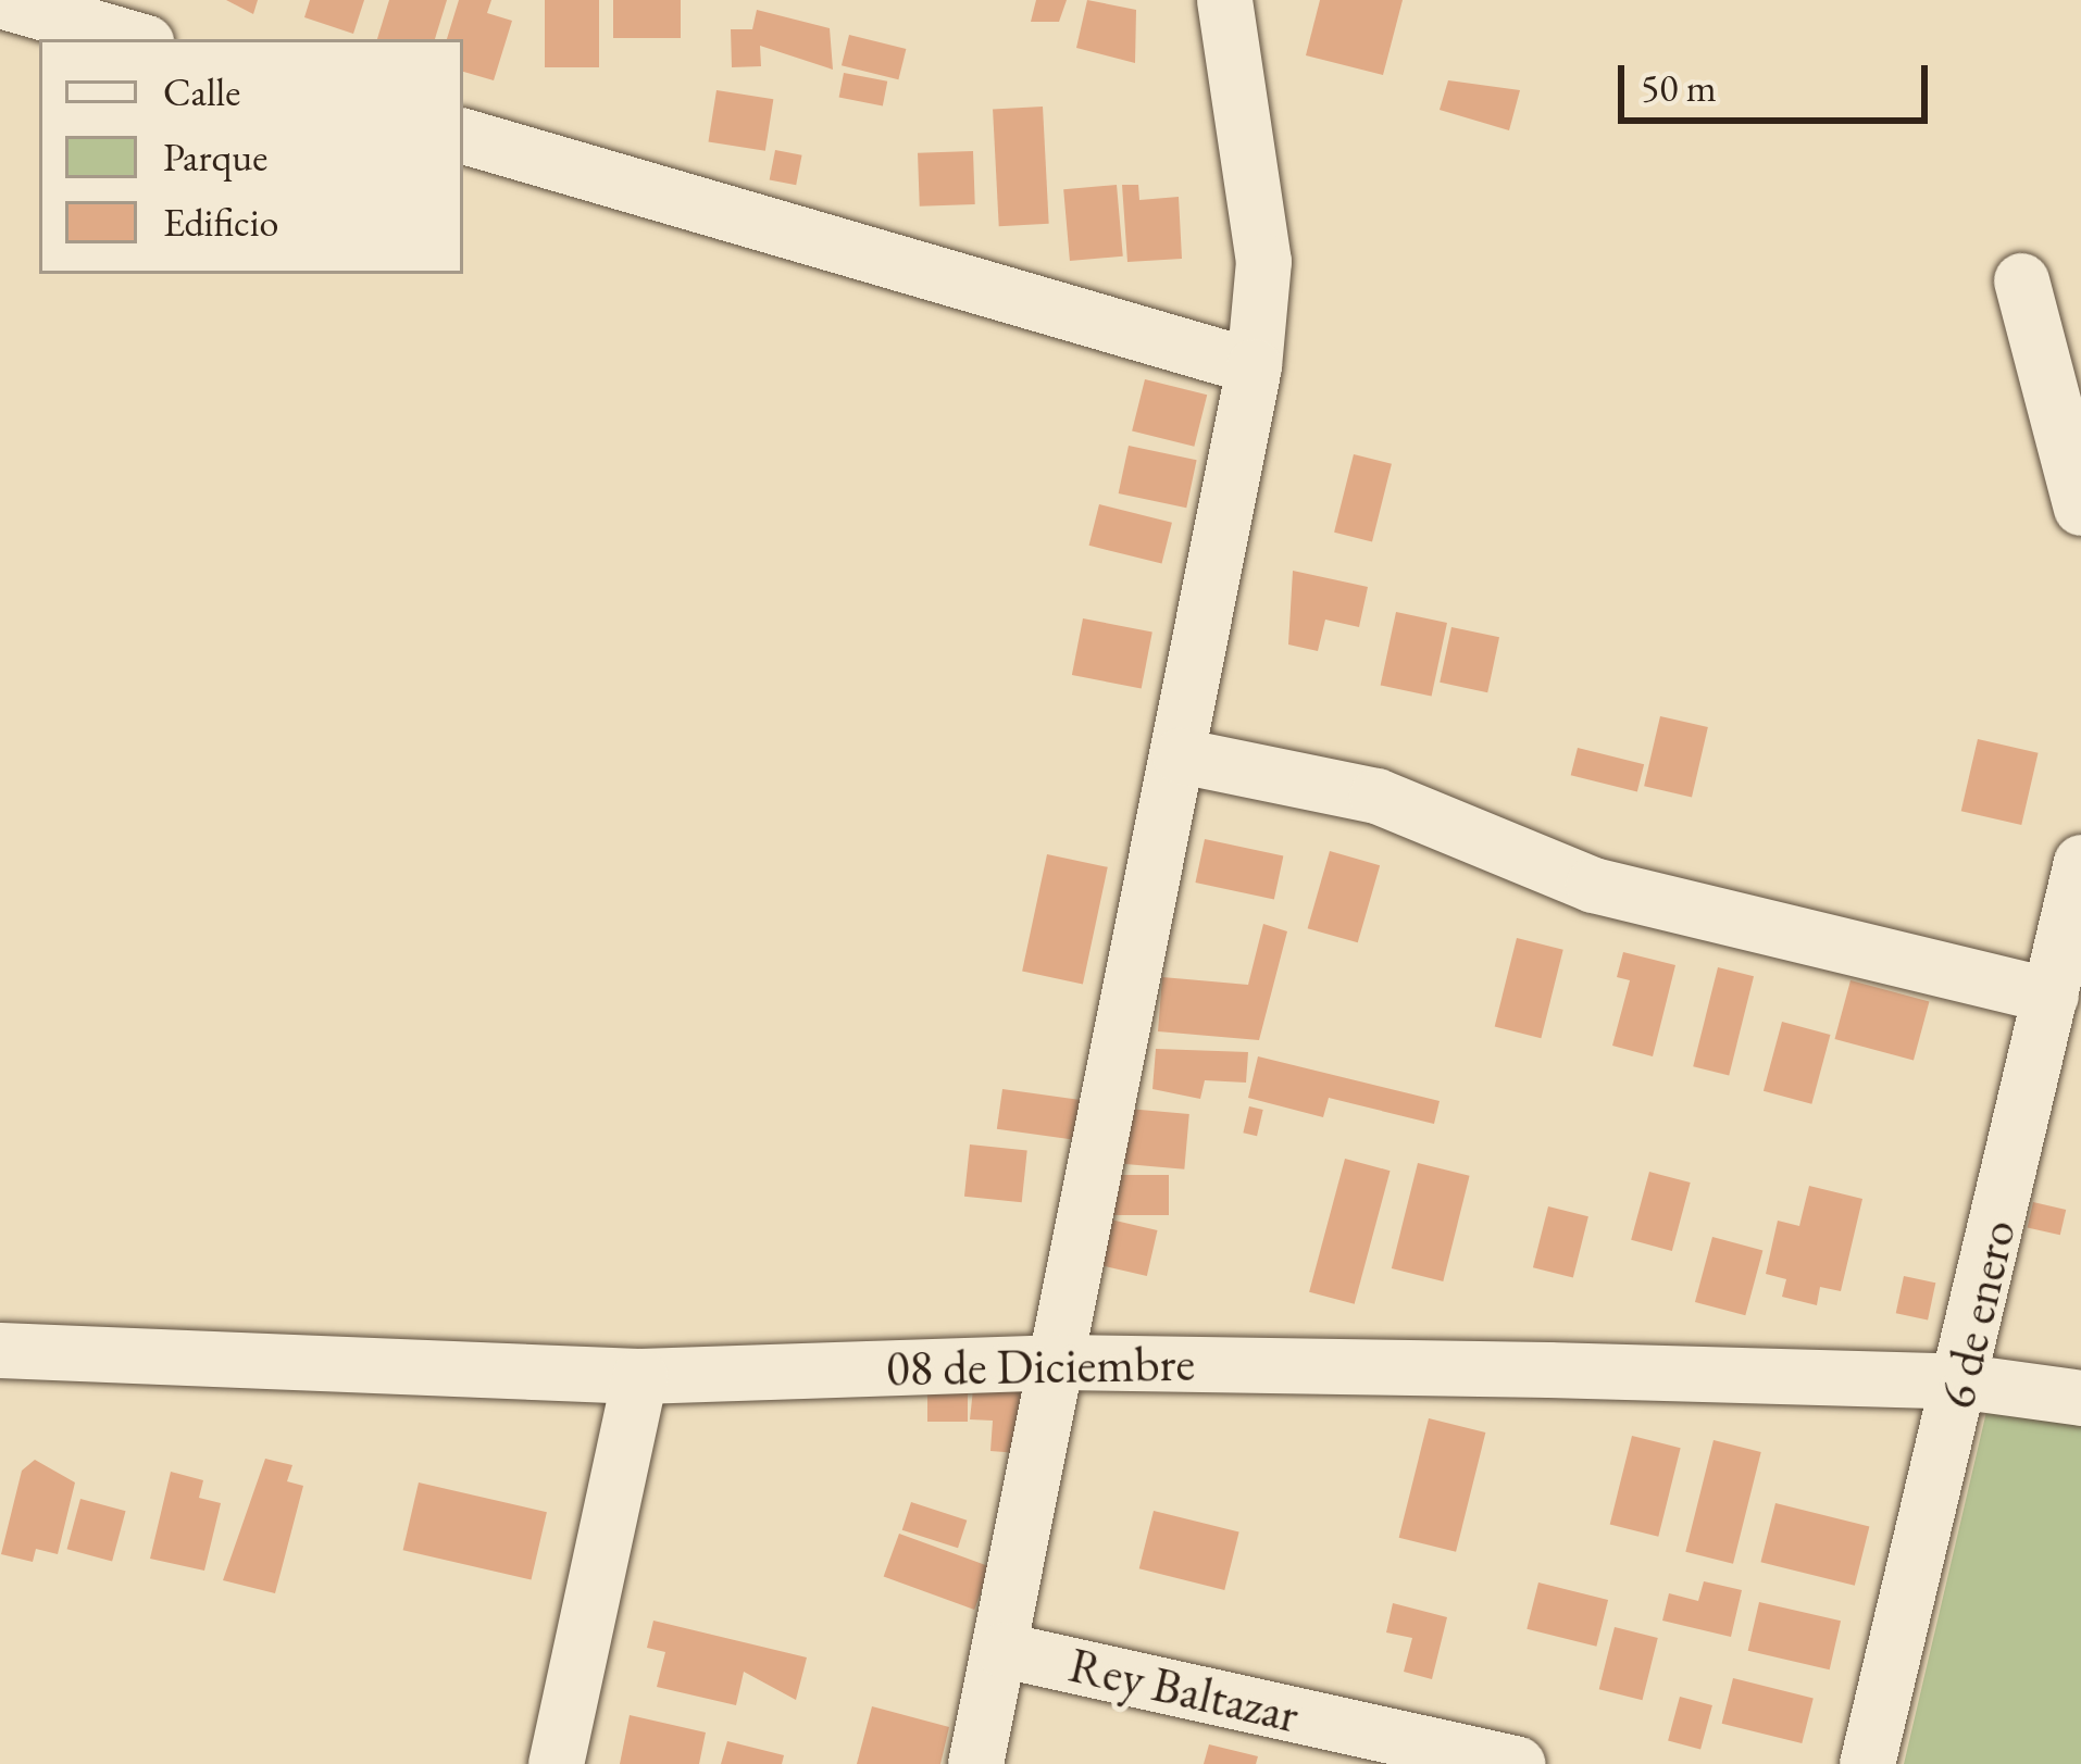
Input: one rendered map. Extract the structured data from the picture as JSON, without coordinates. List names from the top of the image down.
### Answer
{
  "streets": {
    "street": ["6 de enero", "08 de Diciembre", "Rey Baltazar"]
  },
  "crossings": [
    ["6 de enero", "08 de Diciembre"]
  ],
  "legend": ["Calle", "Parque", "Edificio"],
  "scale_bar": "50 m"
}
